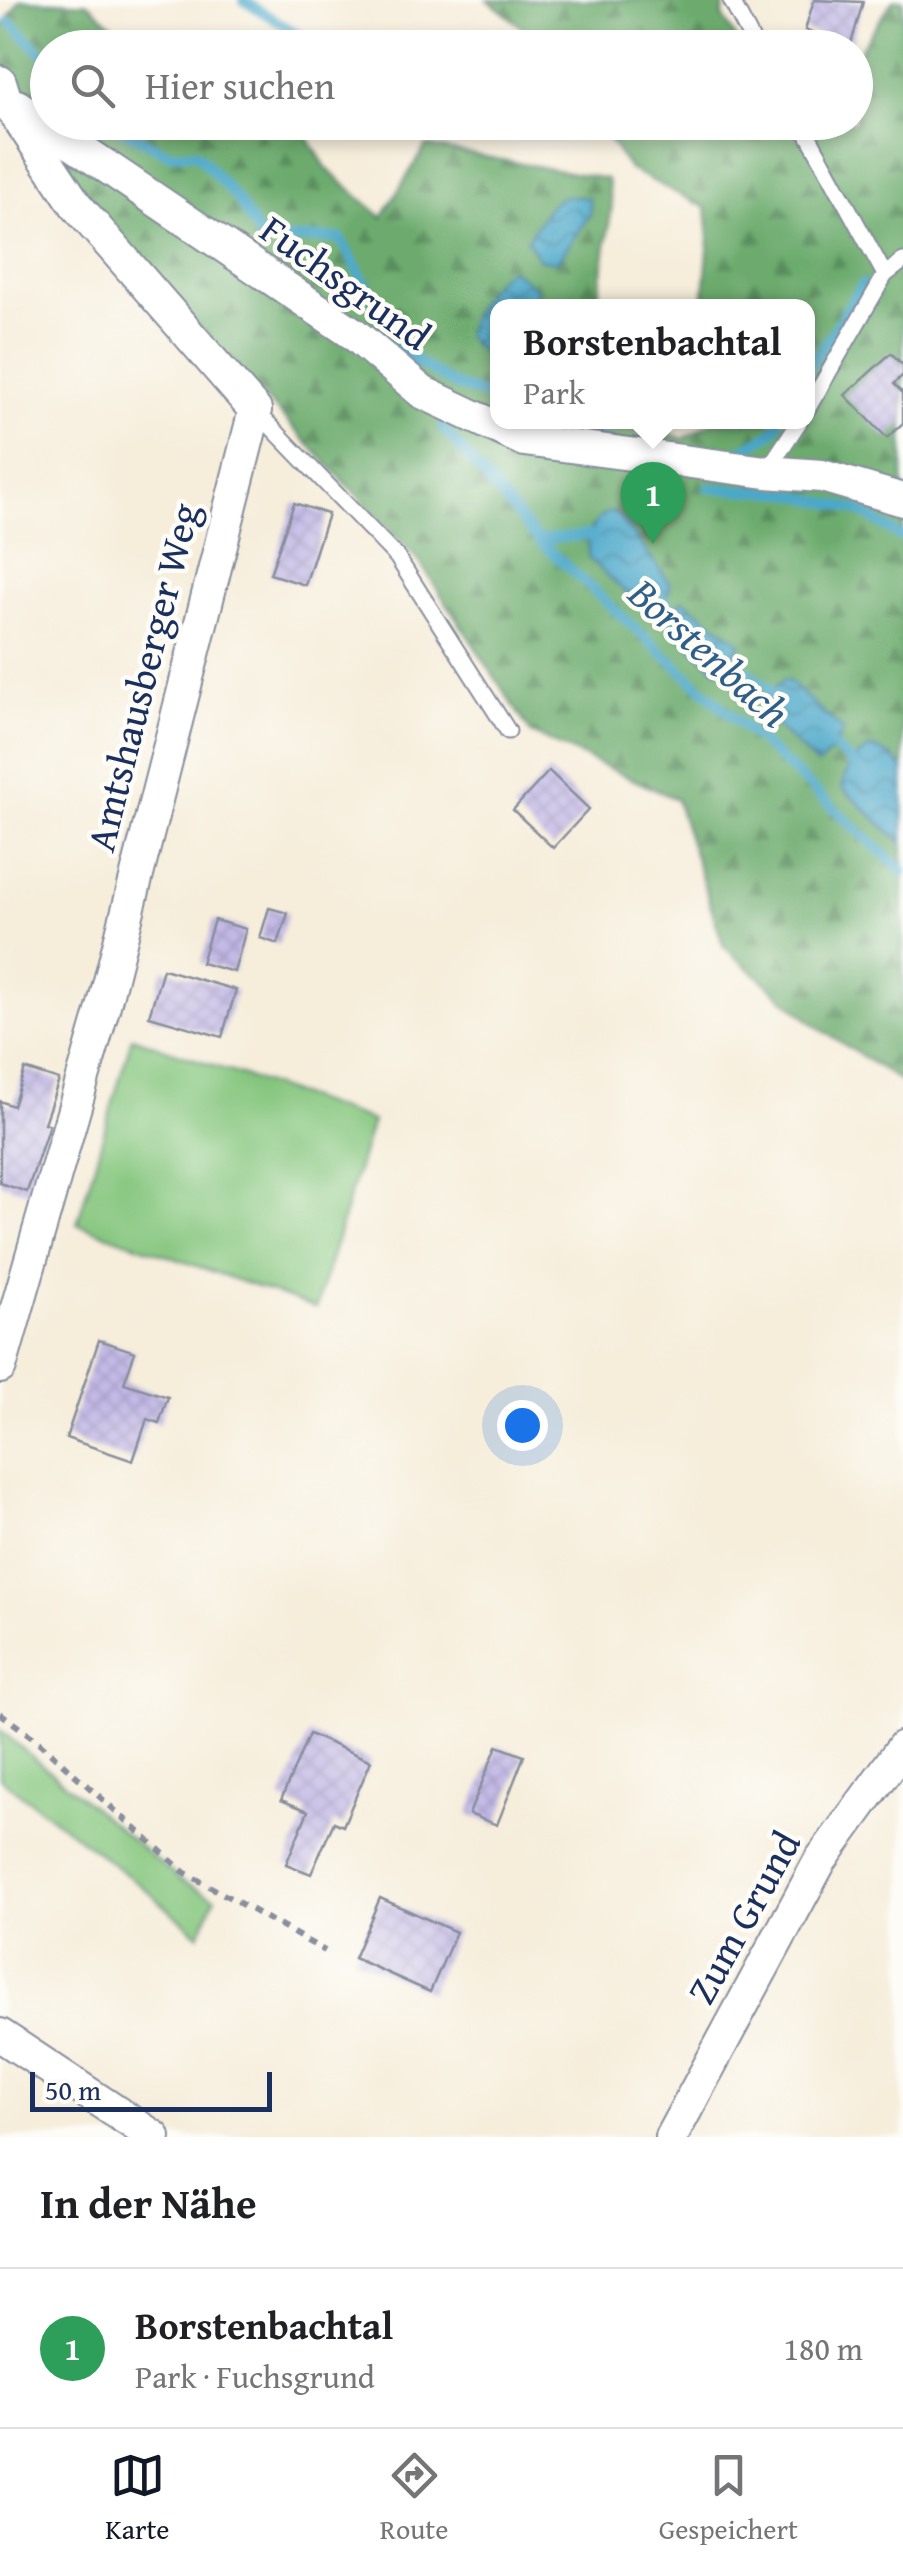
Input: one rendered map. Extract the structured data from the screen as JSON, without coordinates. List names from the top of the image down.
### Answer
{
  "streets": {
    "street": ["Fuchsgrund", "Amtshausberger Weg", "Zum Grund"]
  },
  "water": ["Borstenbach"],
  "scale_bar": "50 m",
  "page": {
    "search": "Hier suchen",
    "popup": ["Borstenbachtal", "Park"],
    "pins": "1",
    "scale": "50 m",
    "heading": "In der Nähe",
    "list": [
      {
        "mark": "1",
        "name": "Borstenbachtal",
        "note": "Park · Fuchsgrund",
        "value": "180 m"
      }
    ],
    "nav": ["Karte", "Route", "Gespeichert"]
  }
}
